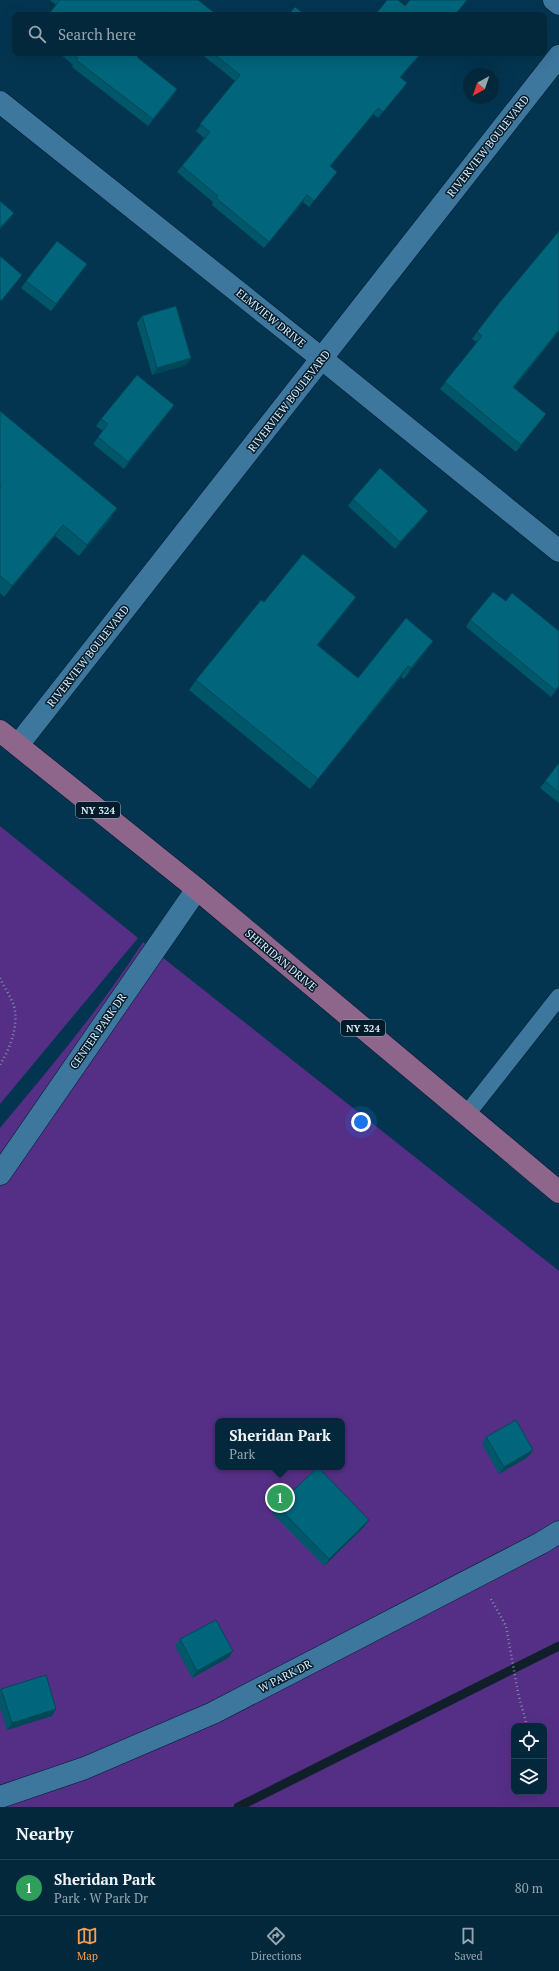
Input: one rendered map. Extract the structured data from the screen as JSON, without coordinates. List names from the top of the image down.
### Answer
{
  "streets": {
    "main road": ["NY 324", "SHERIDAN DRIVE"],
    "street": [
      "RIVERVIEW BOULEVARD",
      "ELMVIEW DRIVE",
      "CENTER PARK DR",
      "W PARK DR"
    ]
  },
  "crossings": [
    ["RIVERVIEW BOULEVARD", "ELMVIEW DRIVE"],
    ["RIVERVIEW BOULEVARD", "SHERIDAN DRIVE"],
    ["SHERIDAN DRIVE", "CENTER PARK DR"]
  ],
  "north": "bottom left",
  "page": {
    "search": "Search here",
    "popup": ["Sheridan Park", "Park"],
    "pins": "1",
    "heading": "Nearby",
    "list": [
      {
        "mark": "1",
        "name": "Sheridan Park",
        "note": "Park · W Park Dr",
        "value": "80 m"
      }
    ],
    "nav": ["Map", "Directions", "Saved"]
  }
}
